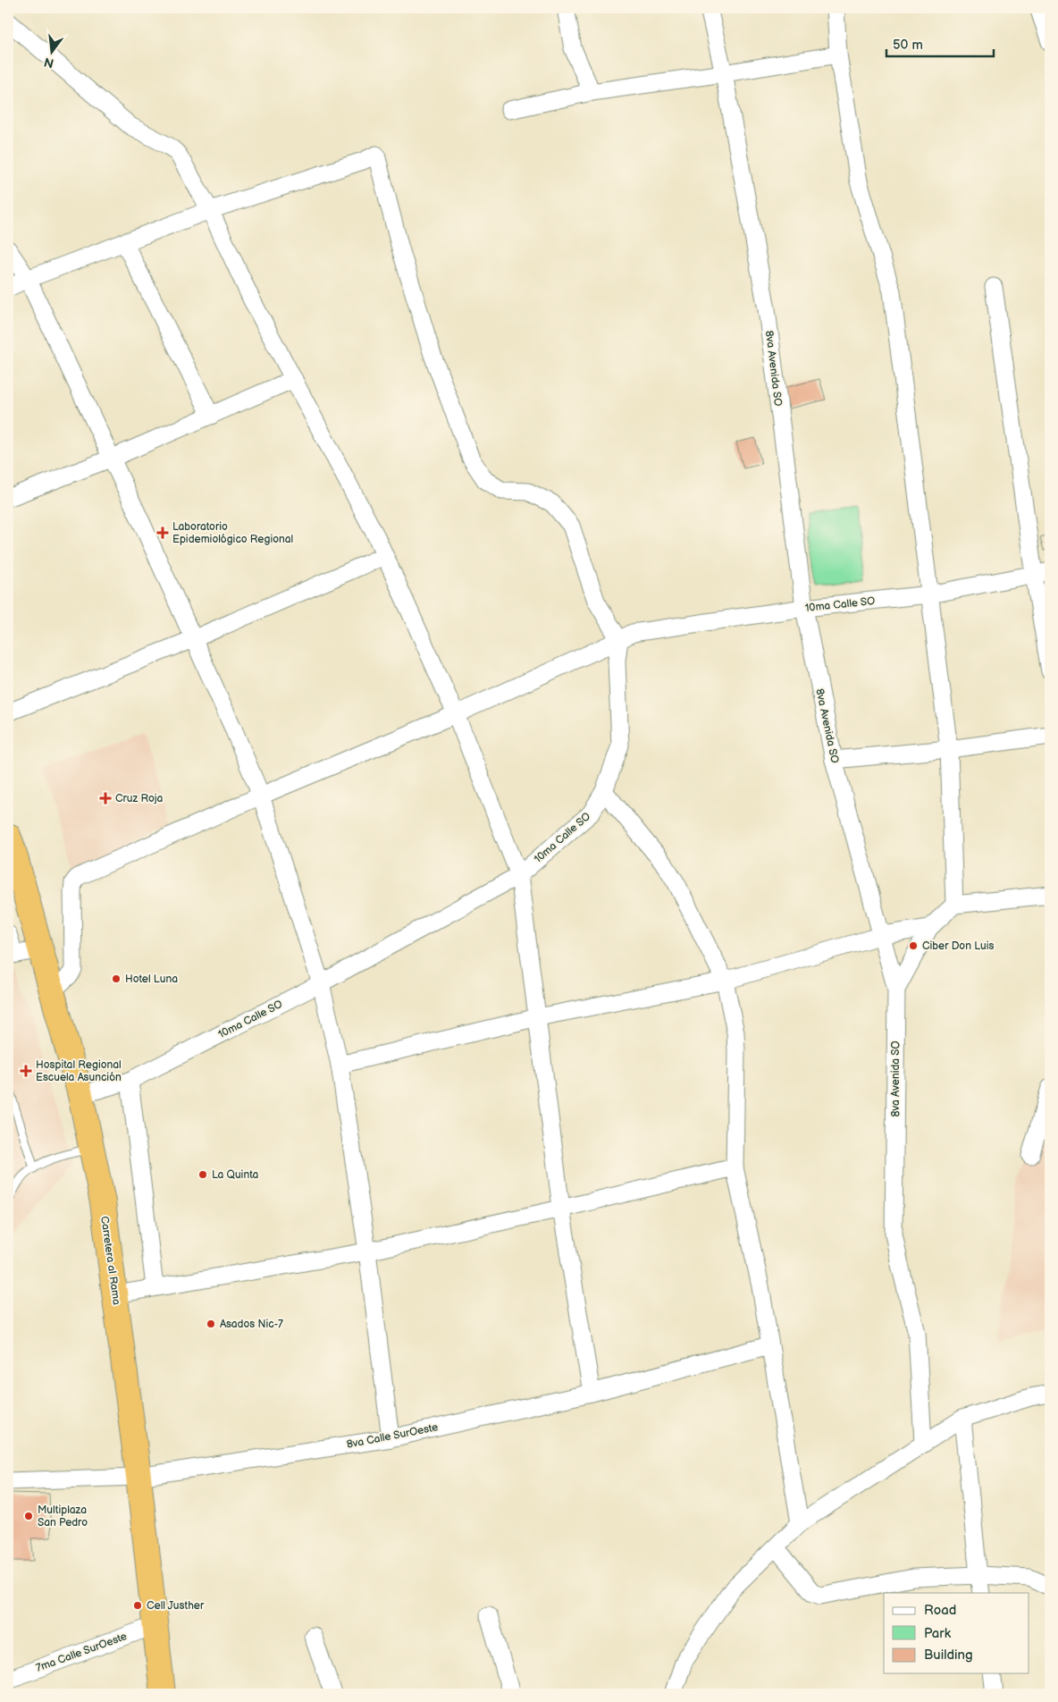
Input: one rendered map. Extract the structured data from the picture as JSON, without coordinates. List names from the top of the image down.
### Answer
{
  "streets": {
    "highway": ["Carretera al Rama"],
    "street": [
      "8va Avenida SO",
      "10ma Calle SO",
      "8va Calle SurOeste",
      "7ma Calle SurOeste"
    ]
  },
  "crossings": [
    ["8va Avenida SO", "10ma Calle SO"],
    ["10ma Calle SO", "Carretera al Rama"],
    ["Carretera al Rama", "8va Calle SurOeste"],
    ["Carretera al Rama", "7ma Calle SurOeste"]
  ],
  "places": {
    "health": ["Laboratorio Epidemiológico Regional", "Cruz Roja", "Hospital Regional Escuela Asunción"],
    "other": [
      "Ciber Don Luis",
      "Hotel Luna",
      "La Quinta",
      "Asados Nic-7",
      "Multiplaza San Pedro",
      "Cell Justher"
    ]
  },
  "legend": ["Road", "Park", "Building"],
  "scale_bar": "50 m",
  "north": "bottom"
}
